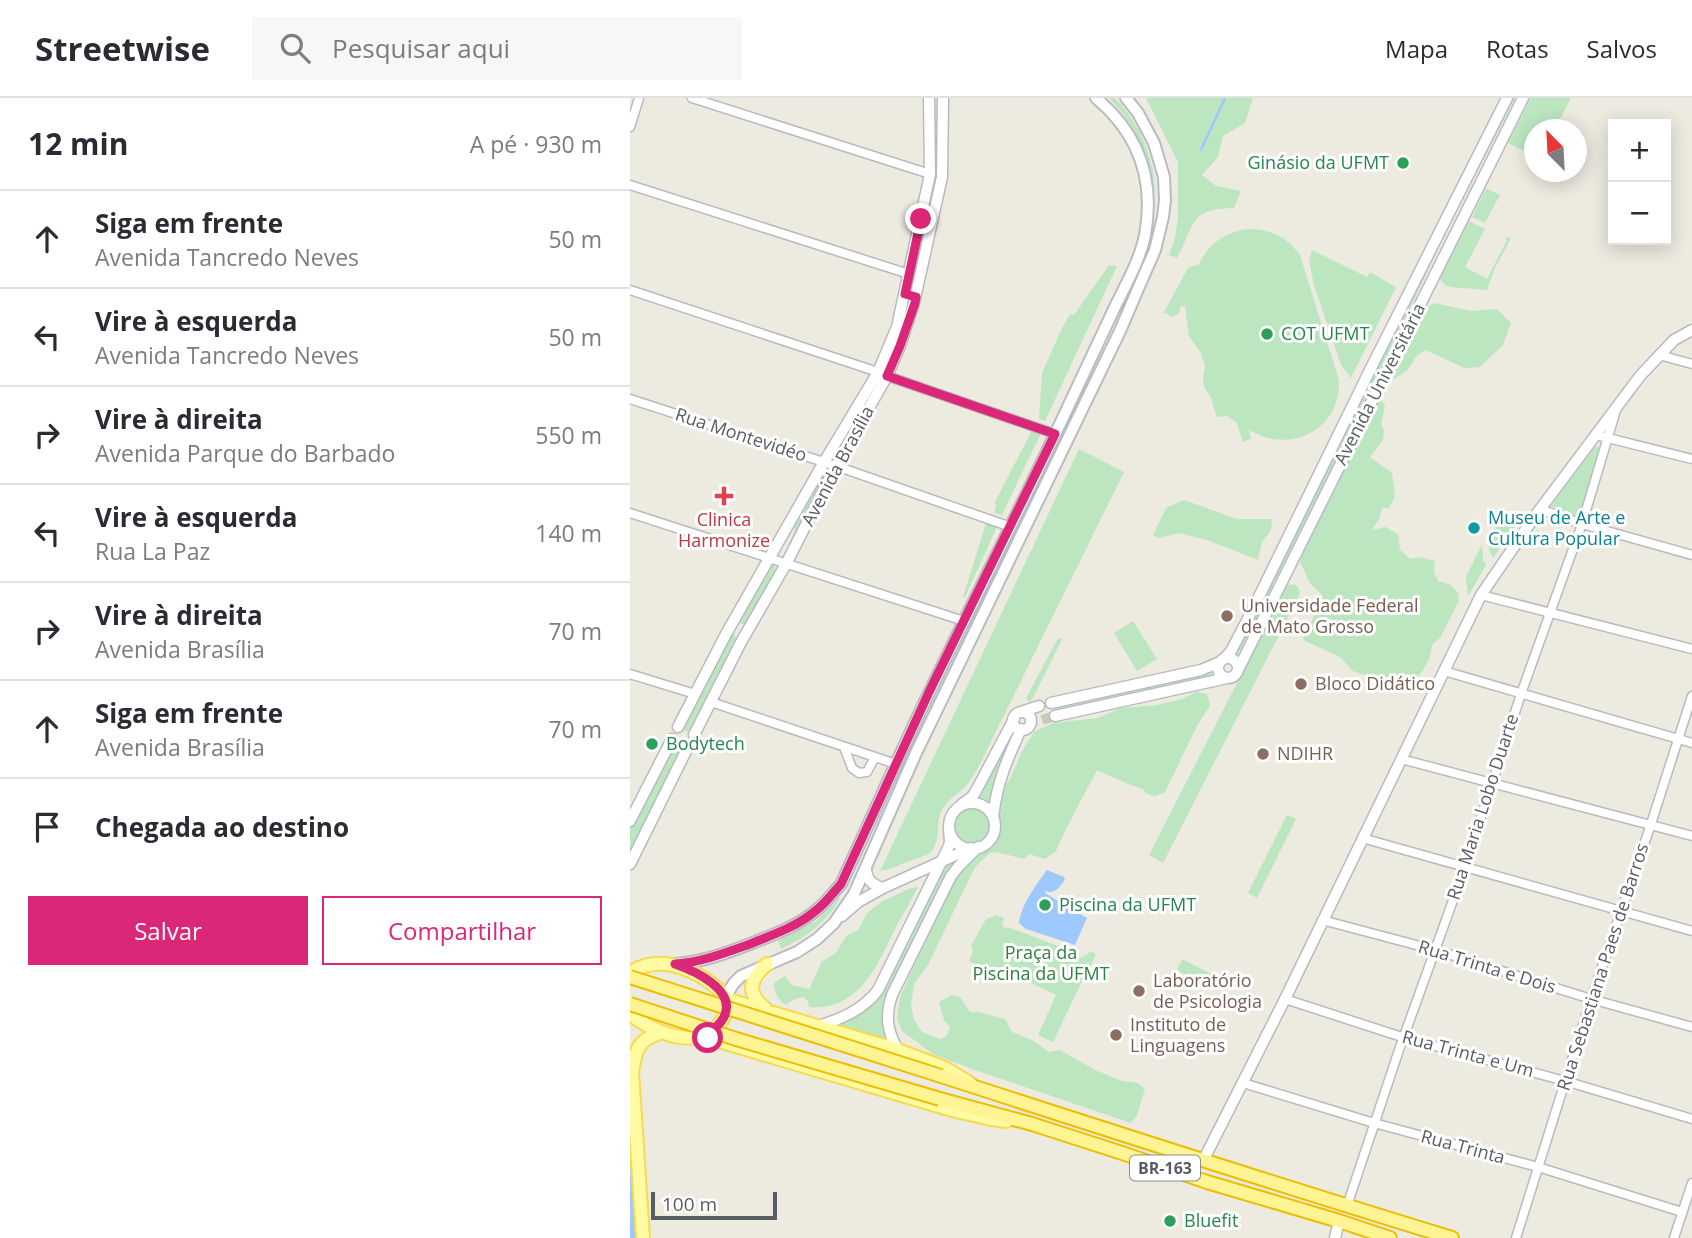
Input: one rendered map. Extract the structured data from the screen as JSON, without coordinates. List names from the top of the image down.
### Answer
{
  "streets": {
    "highway": ["BR-163"],
    "street": [
      "Avenida Universitária",
      "Rua Montevidéo",
      "Avenida Brasília",
      "Rua Maria Lobo Duarte",
      "Rua Trinta e Dois",
      "Rua Sebastiana Paes de Barros",
      "Rua Trinta e Um",
      "Rua Trinta"
    ]
  },
  "crossings": [
    ["Rua Montevidéo", "Avenida Brasília"],
    ["Rua Maria Lobo Duarte", "Rua Trinta e Dois"],
    ["Rua Maria Lobo Duarte", "Rua Trinta e Um"],
    ["Rua Maria Lobo Duarte", "Rua Trinta"],
    ["Rua Maria Lobo Duarte", "BR-163"],
    ["Rua Trinta e Dois", "Rua Sebastiana Paes de Barros"],
    ["Rua Sebastiana Paes de Barros", "Rua Trinta e Um"],
    ["Rua Sebastiana Paes de Barros", "Rua Trinta"]
  ],
  "parks": ["Praça da Piscina da UFMT"],
  "places": {
    "other": [
      "Ginásio da UFMT",
      "COT UFMT",
      "Museu de Arte e Cultura Popular",
      "Universidade Federal de Mato Grosso",
      "Bloco Didático",
      "Bodytech",
      "NDIHR",
      "Piscina da UFMT",
      "Laboratório de Psicologia",
      "Instituto de Linguagens",
      "Bluefit"
    ],
    "health": ["Clinica Harmonize"]
  },
  "scale_bar": "100 m",
  "north": "top left",
  "page": {
    "header": "Streetwise",
    "search": "Pesquisar aqui",
    "nav": ["Mapa", "Rotas", "Salvos"],
    "heading": ["12 min", "A pé · 930 m"],
    "map_buttons": ["+", "−"],
    "list": [
      ["Siga em frente", "Avenida Tancredo Neves", "50 m"],
      ["Vire à esquerda", "Avenida Tancredo Neves", "50 m"],
      ["Vire à direita", "Avenida Parque do Barbado", "550 m"],
      ["Vire à esquerda", "Rua La Paz", "140 m"],
      ["Vire à direita", "Avenida Brasília", "70 m"],
      ["Siga em frente", "Avenida Brasília", "70 m"],
      "Chegada ao destino"
    ],
    "buttons": ["Salvar", "Compartilhar"],
    "scale": "100 m"
  }
}
